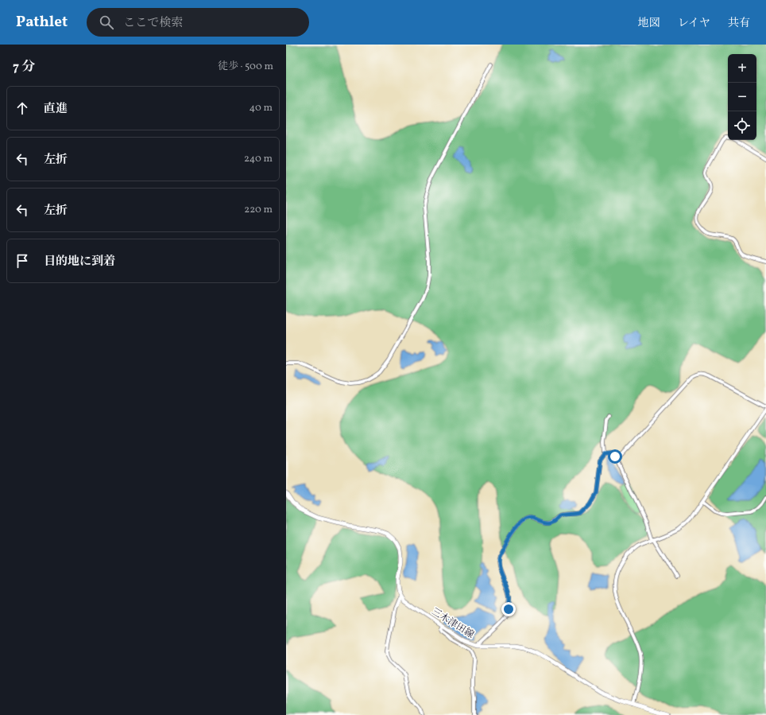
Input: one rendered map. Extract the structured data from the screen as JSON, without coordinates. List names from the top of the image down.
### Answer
{
  "streets": {
    "main road": ["三木津田線"]
  },
  "page": {
    "header": "Pathlet",
    "search": "ここで検索",
    "nav": ["地図", "レイヤ", "共有"],
    "heading": ["7 分", "徒歩 · 500 m"],
    "map_buttons": ["+", "−"],
    "list": [
      ["直進", "40 m"],
      ["左折", "240 m"],
      ["左折", "220 m"],
      "目的地に到着"
    ]
  }
}
